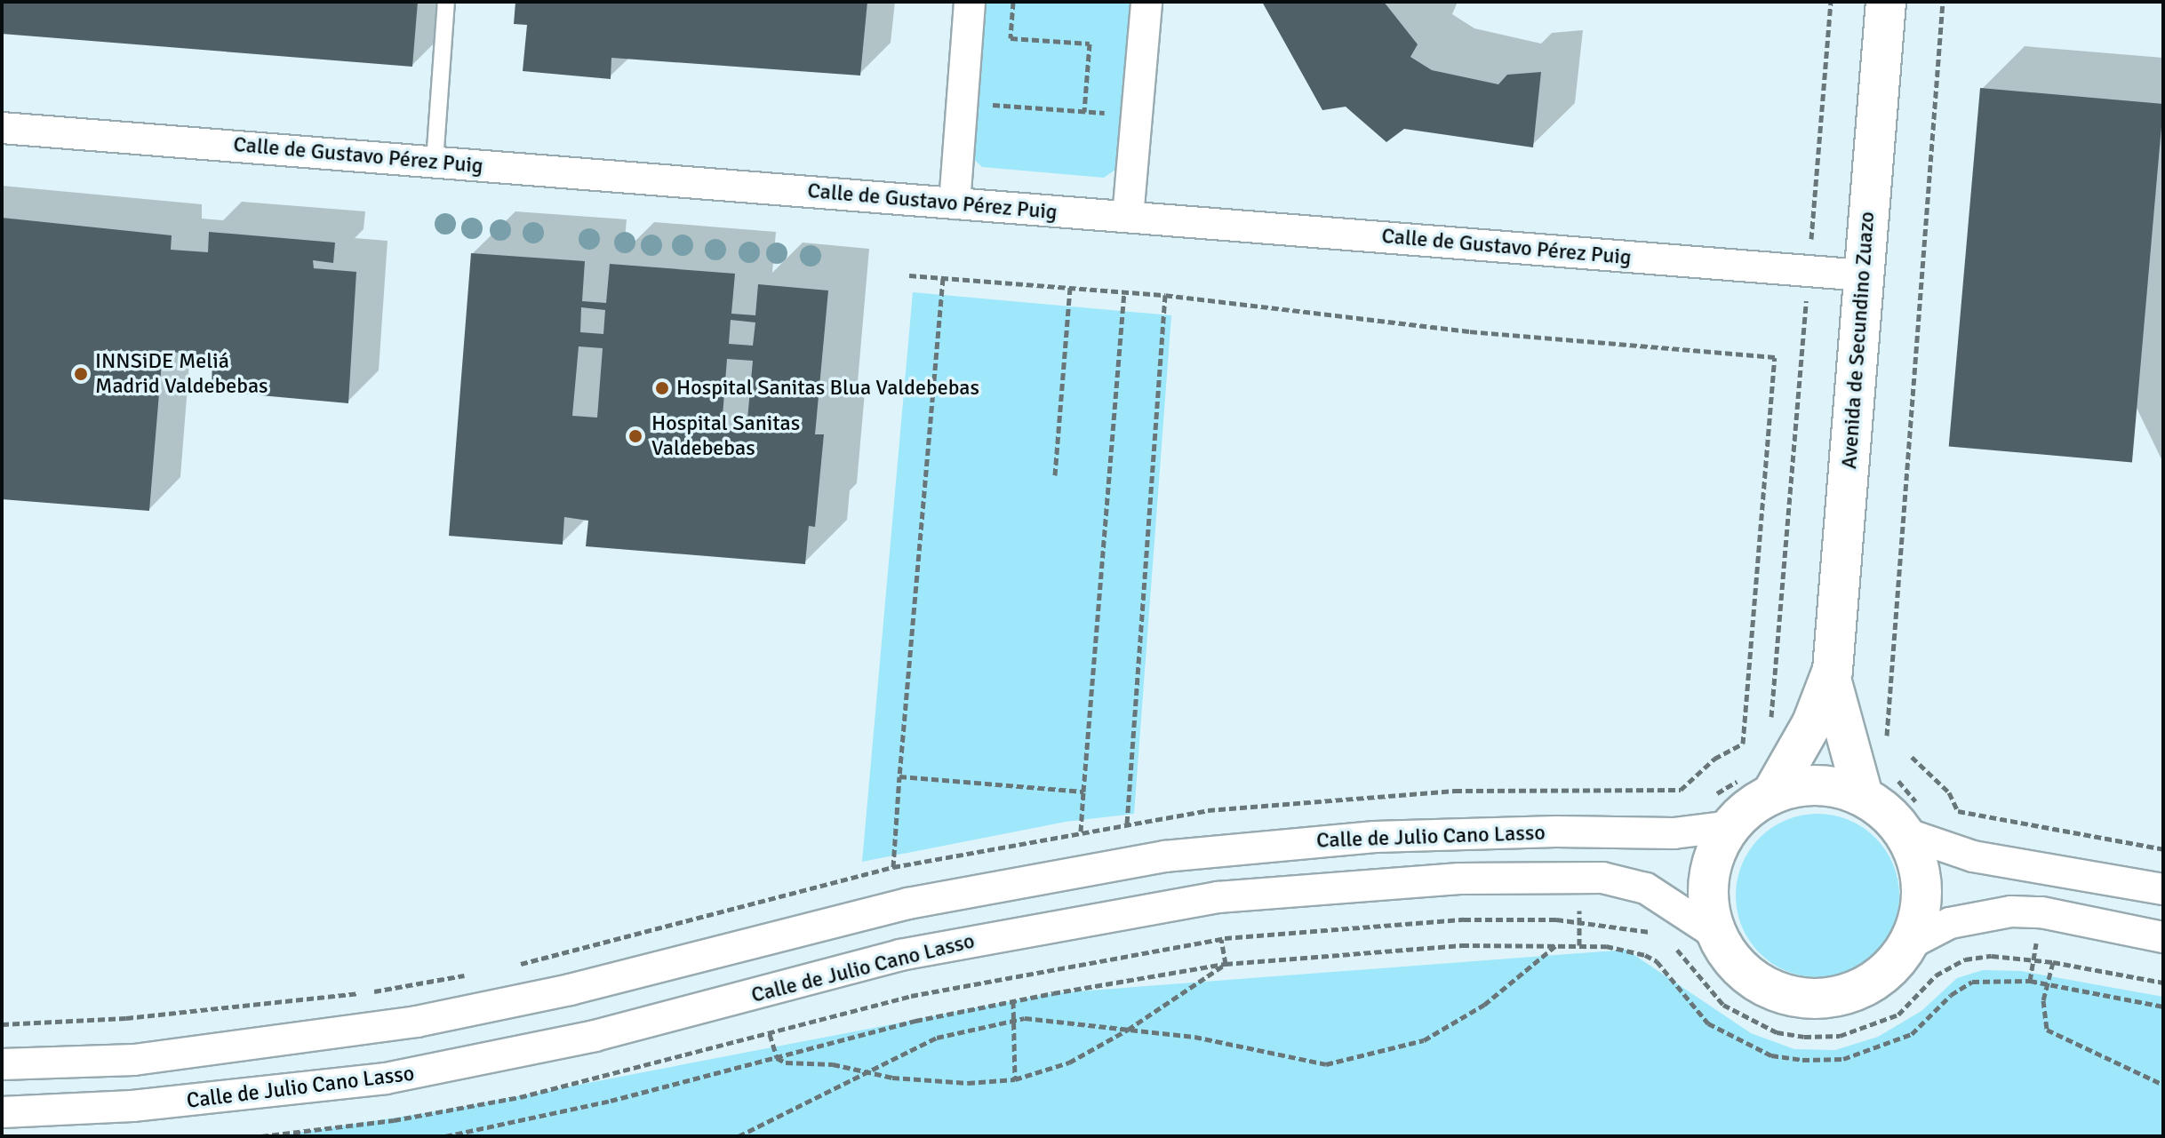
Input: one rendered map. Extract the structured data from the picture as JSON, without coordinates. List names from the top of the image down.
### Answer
{
  "streets": {
    "street": ["Calle de Gustavo Pérez Puig", "Avenida de Secundino Zuazo", "Calle de Julio Cano Lasso"]
  },
  "crossings": [
    ["Calle de Gustavo Pérez Puig", "Avenida de Secundino Zuazo"]
  ],
  "places": ["INNSiDE Meliá Madrid Valdebebas", "Hospital Sanitas Blua Valdebebas", "Hospital Sanitas Valdebebas"]
}
